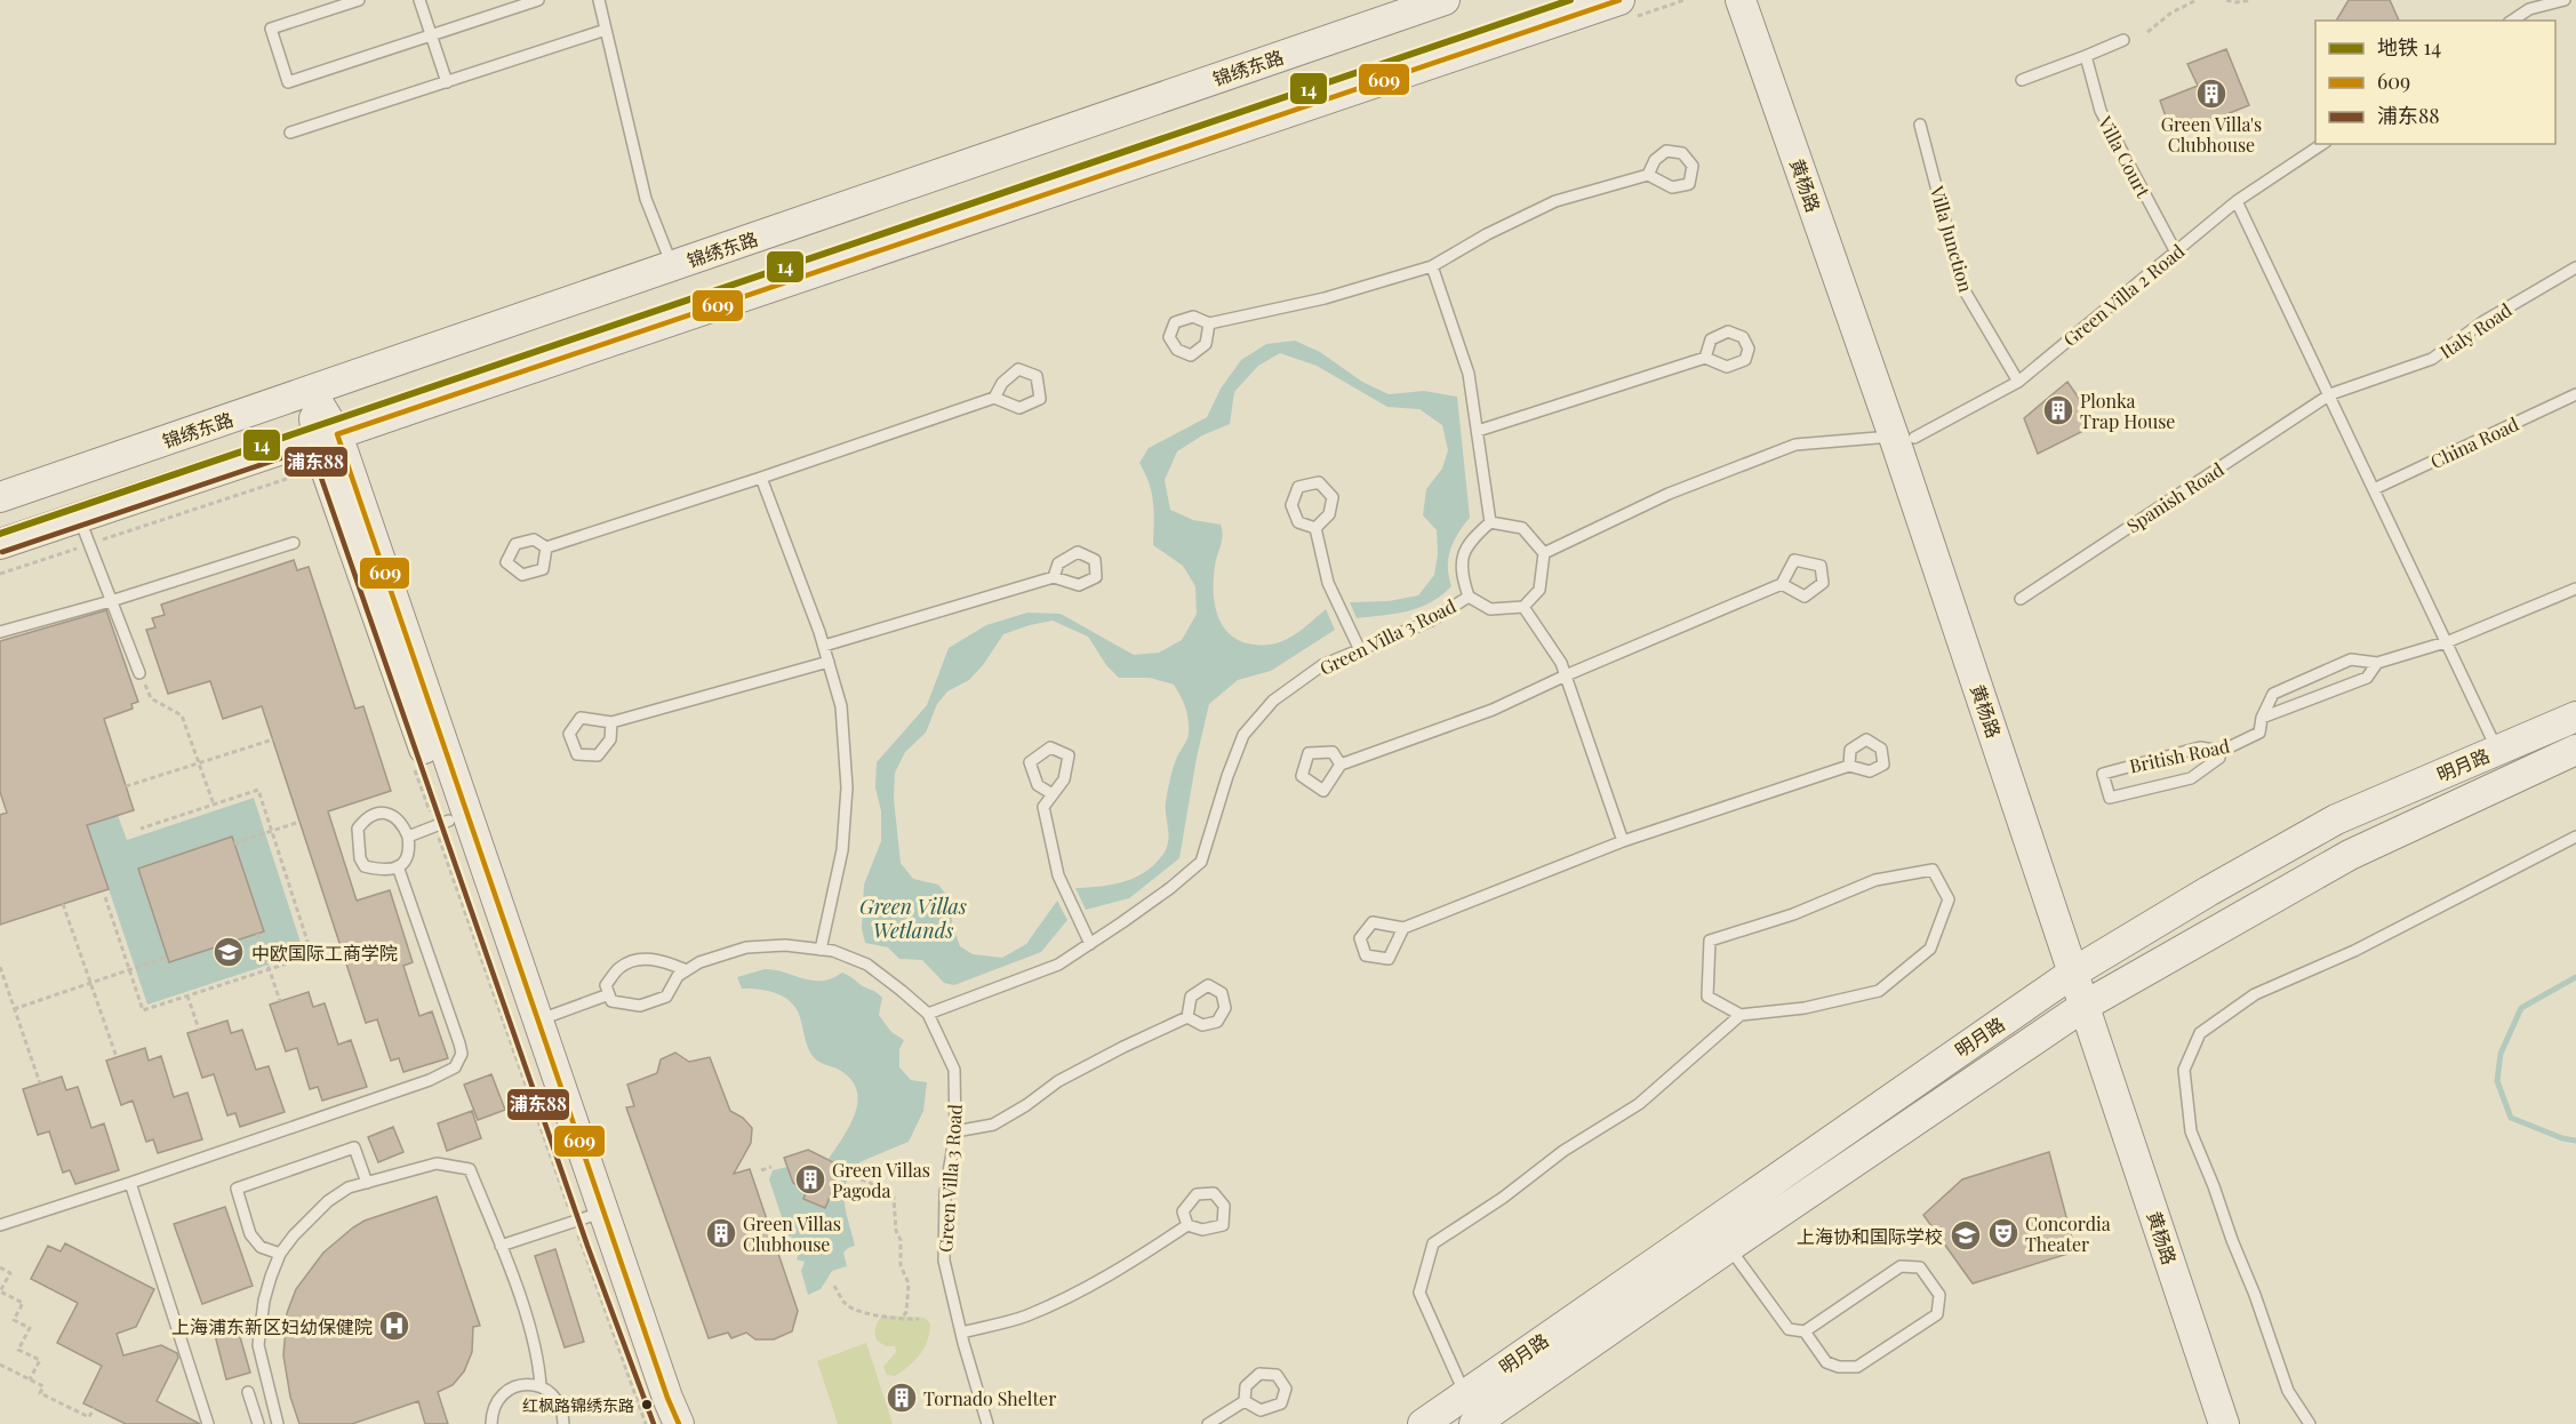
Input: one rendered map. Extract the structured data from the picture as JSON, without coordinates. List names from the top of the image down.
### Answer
{
  "streets": {
    "street": ["锦绣东路", "黄杨路", "明月路"],
    "lane": [
      "Villa Court",
      "Villa Junction",
      "Green Villa 2 Road",
      "Italy Road",
      "China Road",
      "Spanish Road",
      "Green Villa 3 Road",
      "British Road"
    ]
  },
  "crossings": [
    ["Villa Court", "Green Villa 2 Road"],
    ["黄杨路", "Green Villa 2 Road"],
    ["黄杨路", "明月路"],
    ["Villa Junction", "Green Villa 2 Road"],
    ["Italy Road", "Spanish Road"]
  ],
  "water": ["Green Villas Wetlands"],
  "places": {
    "building": [
      "Green Villa's Clubhouse",
      "Plonka Trap House",
      "Green Villas Pagoda",
      "Green Villas Clubhouse",
      "Tornado Shelter"
    ],
    "school or university": ["中欧国际工商学院", "上海协和国际学校"],
    "theatre": ["Concordia Theater"],
    "hospital": ["上海浦东新区妇幼保健院"],
    "other": ["红枫路锦绣东路"]
  },
  "lines": ["metro line 14", "transit line 609", "transit line 浦东88"],
  "legend": ["地铁 14", "609", "浦东88"]
}
